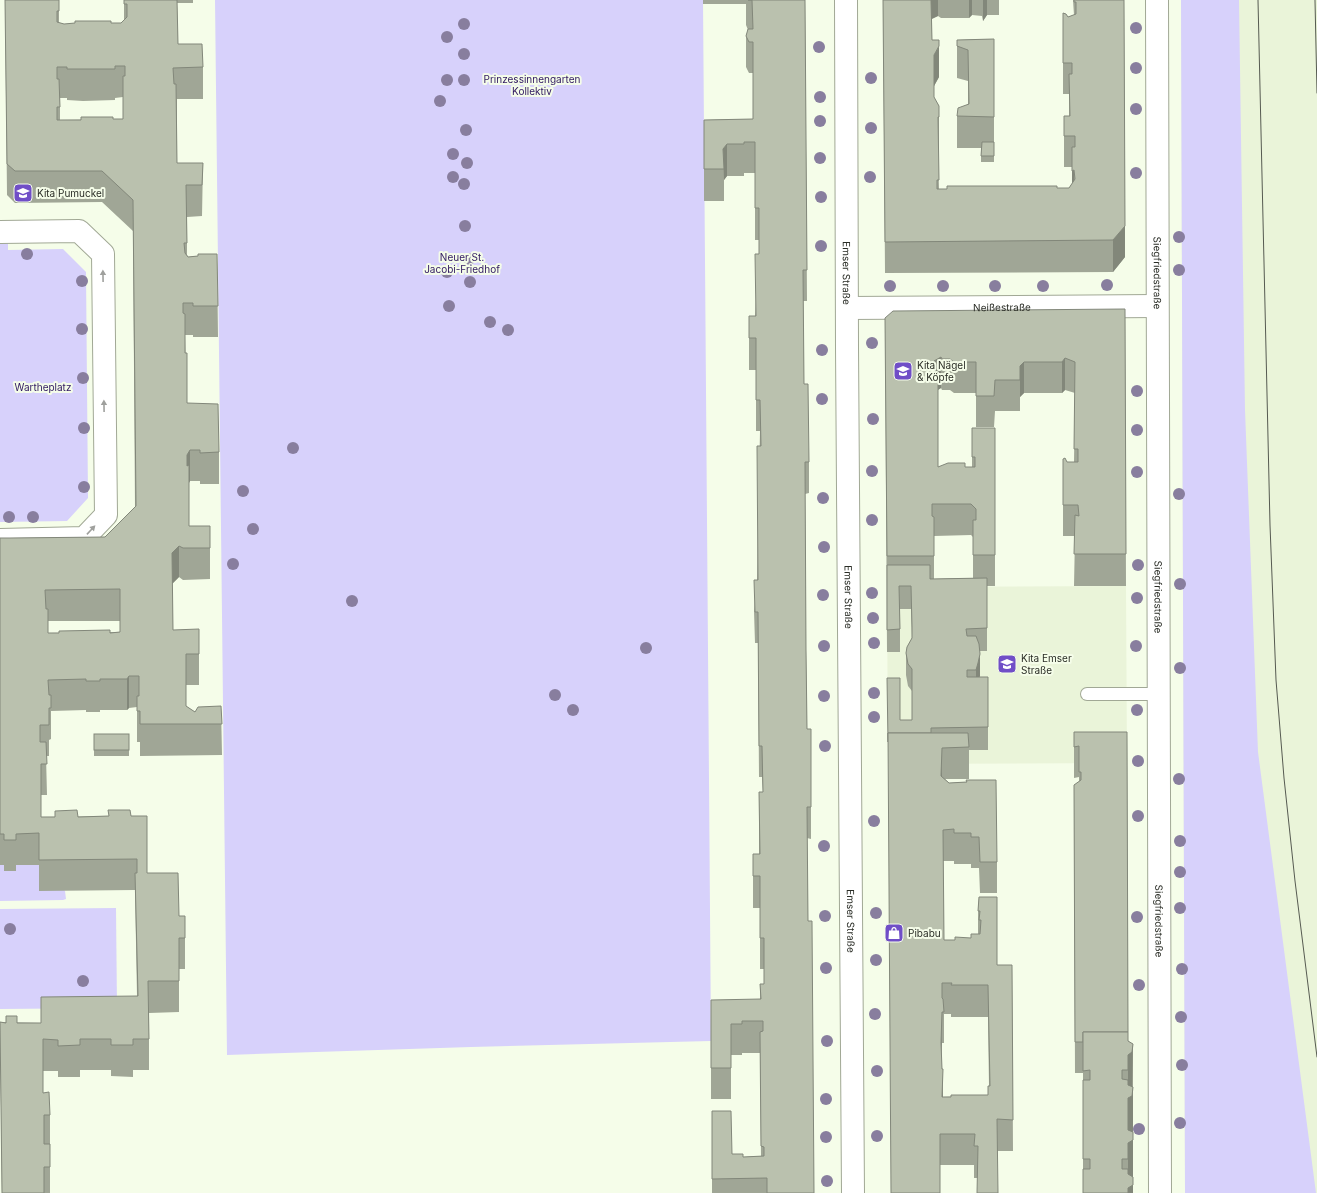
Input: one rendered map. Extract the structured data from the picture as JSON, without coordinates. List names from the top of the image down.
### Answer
{
  "streets": {
    "street": ["Emser Straße", "Siegfriedstraße", "Neißestraße"]
  },
  "crossings": [
    ["Emser Straße", "Neißestraße"],
    ["Siegfriedstraße", "Neißestraße"]
  ],
  "parks": ["Prinzessinnengarten Kollektiv", "Neuer St. Jacobi-Friedhof", "Wartheplatz"],
  "places": {
    "school or university": ["Kita Pumuckel", "Kita Nägel & Köpfe", "Kita Emser Straße"],
    "shop": ["Pibabu"]
  }
}
